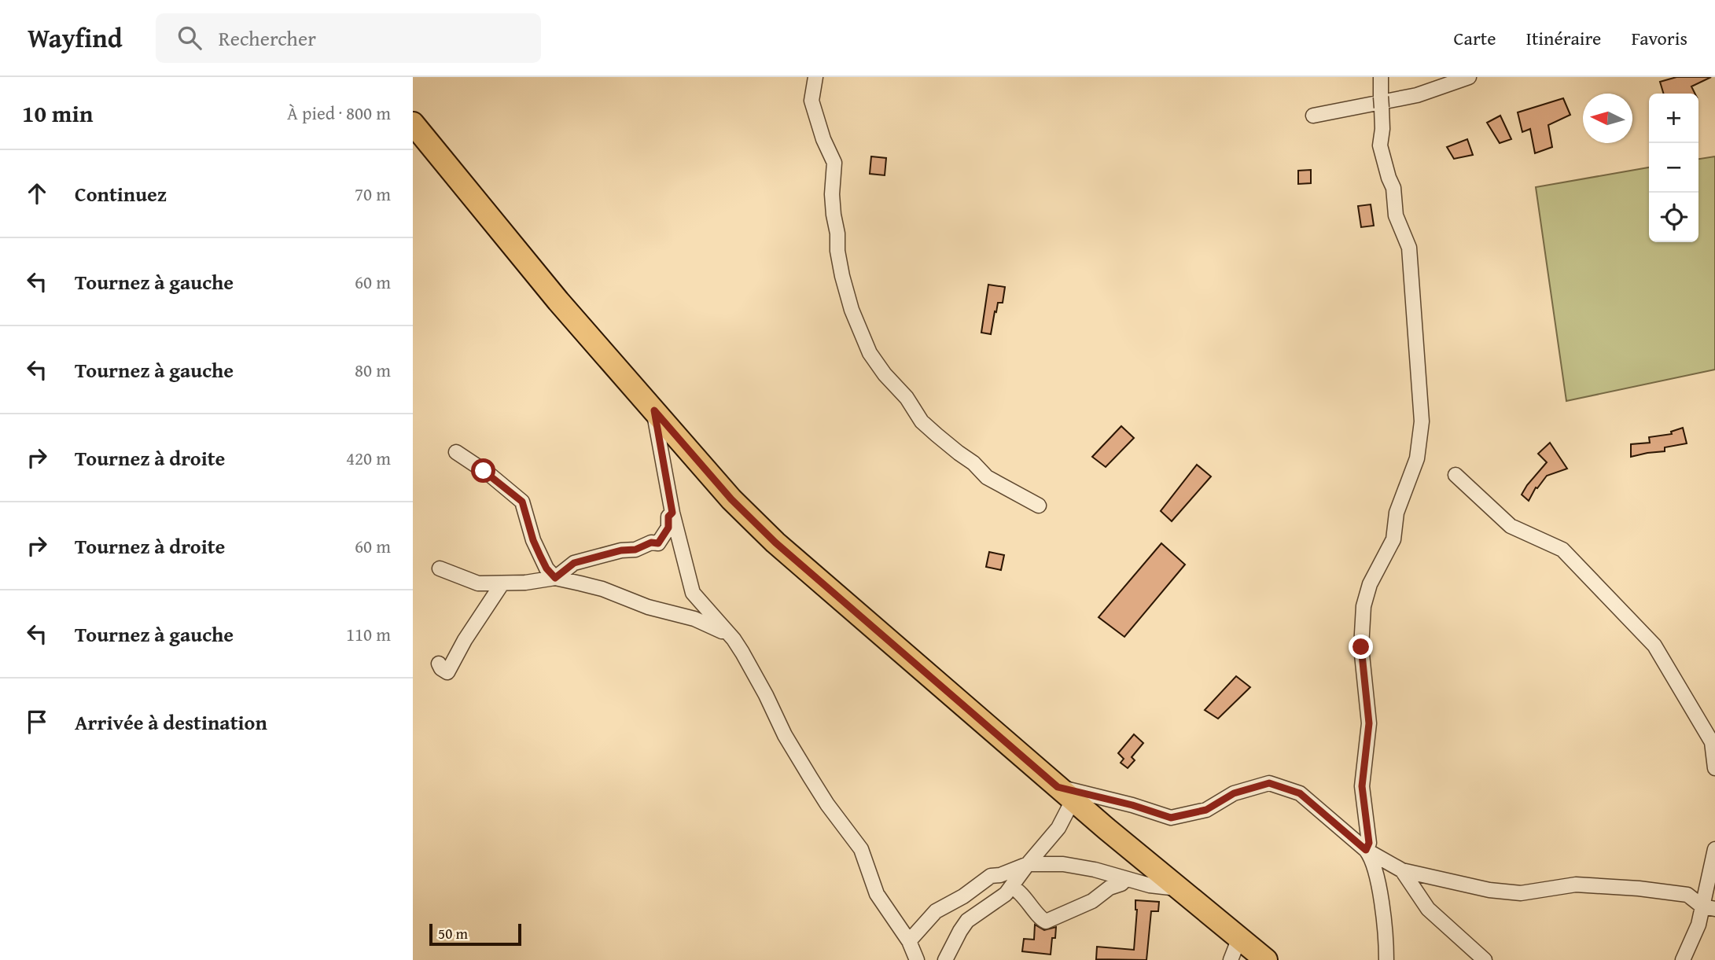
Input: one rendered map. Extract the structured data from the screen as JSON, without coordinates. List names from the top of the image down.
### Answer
{
  "scale_bar": "50 m",
  "north": "left",
  "page": {
    "header": "Wayfind",
    "search": "Rechercher",
    "nav": ["Carte", "Itinéraire", "Favoris"],
    "heading": ["10 min", "À pied · 800 m"],
    "map_buttons": ["+", "−"],
    "list": [
      ["Continuez", "70 m"],
      ["Tournez à gauche", "60 m"],
      ["Tournez à gauche", "80 m"],
      ["Tournez à droite", "420 m"],
      ["Tournez à droite", "60 m"],
      ["Tournez à gauche", "110 m"],
      "Arrivée à destination"
    ],
    "scale": "50 m"
  }
}
